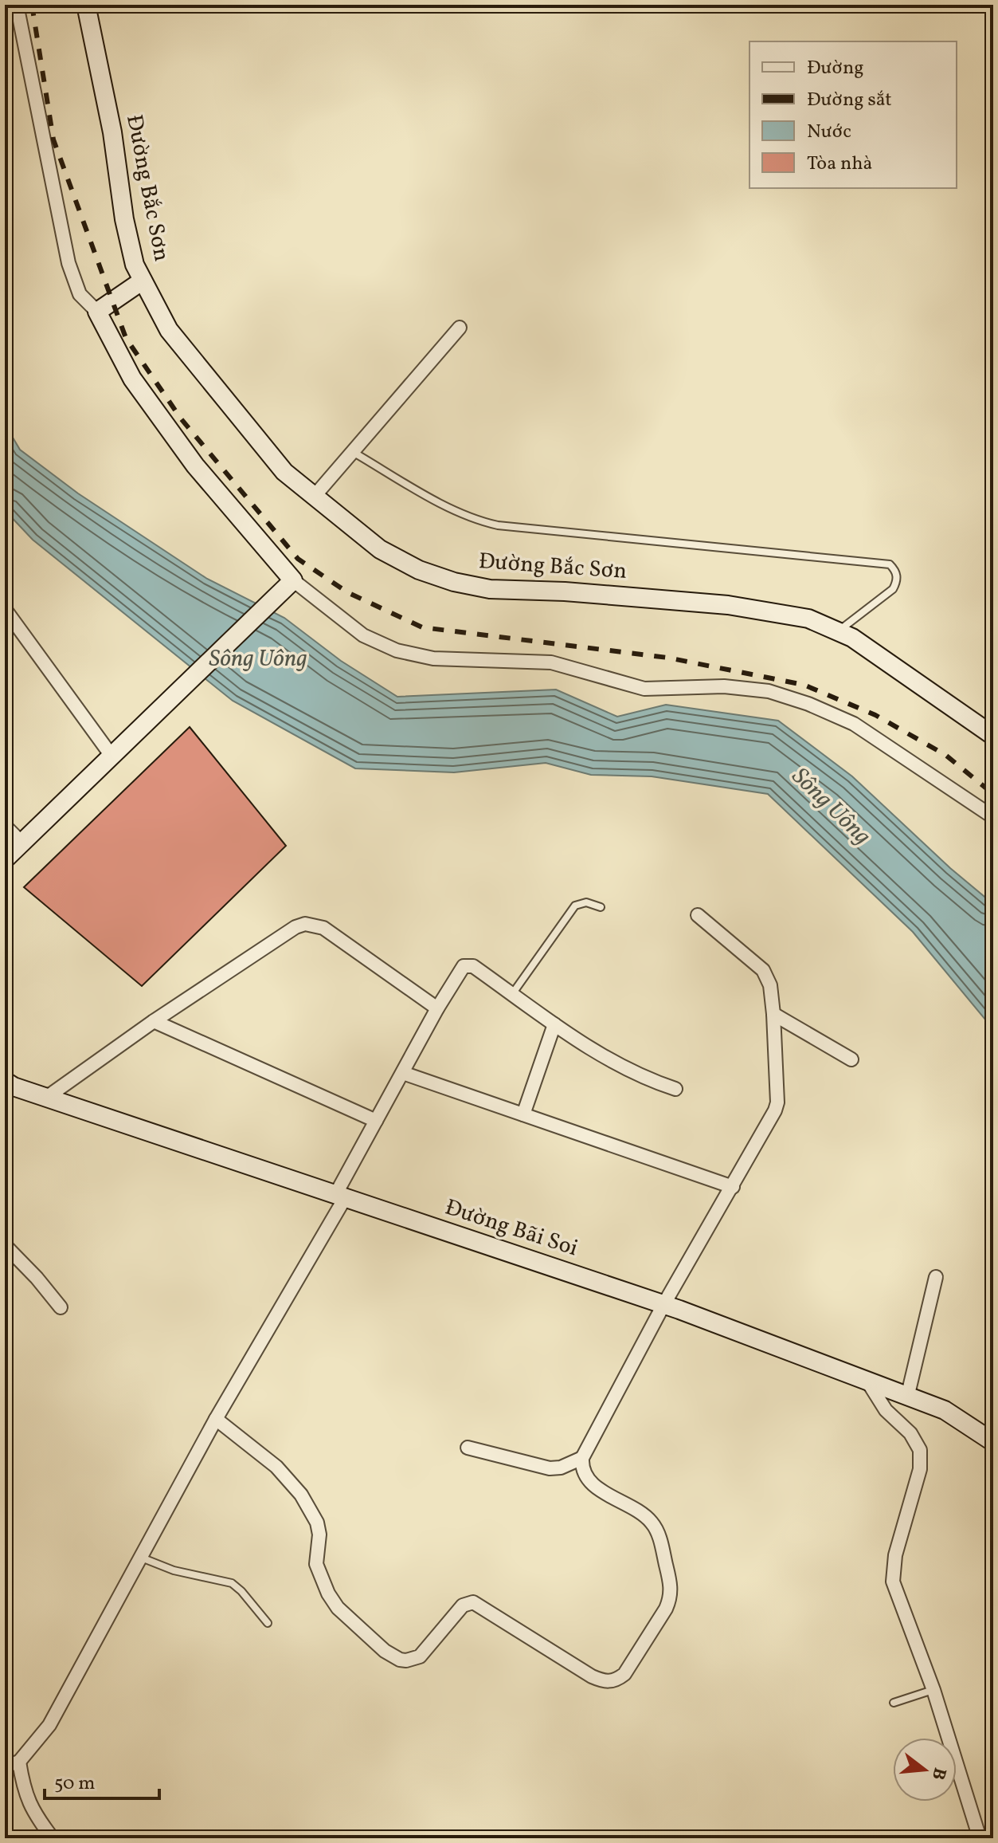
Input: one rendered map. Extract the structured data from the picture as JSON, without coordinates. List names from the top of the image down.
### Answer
{
  "streets": {
    "main road": ["Đường Bắc Sơn", "Đường Bãi Soi"]
  },
  "water": ["Sông Uông"],
  "legend": [
    "Đường",
    "Đường sắt",
    "Nước",
    "Tòa nhà"
  ],
  "scale_bar": "50 m",
  "north": "right"
}
